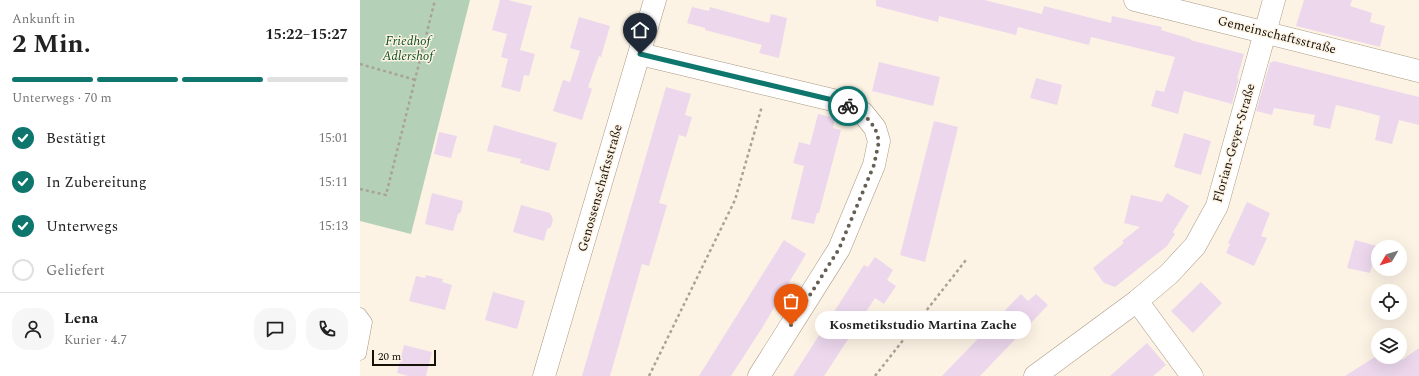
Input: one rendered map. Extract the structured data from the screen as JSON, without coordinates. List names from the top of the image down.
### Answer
{
  "streets": {
    "street": ["Gemeinschaftsstraße", "Florian-Geyer-Straße", "Genossenschaftsstraße"]
  },
  "crossings": [
    ["Gemeinschaftsstraße", "Florian-Geyer-Straße"]
  ],
  "parks": ["Friedhof Adlershof"],
  "places": ["Kosmetikstudio Martina Zache"],
  "scale_bar": "20 m",
  "north": "bottom left",
  "page": {
    "heading": ["2 Min.", "Ankunft in", "15:22–15:27"],
    "panel": ["Lena", "Kurier · 4.7"],
    "bar": "Unterwegs · 70 m",
    "list": [
      ["Bestätigt", "15:01"],
      ["In Zubereitung", "15:11"],
      ["Unterwegs", "15:13"],
      "Geliefert"
    ],
    "bubble": "Kosmetikstudio Martina Zache",
    "scale": "20 m"
  }
}
